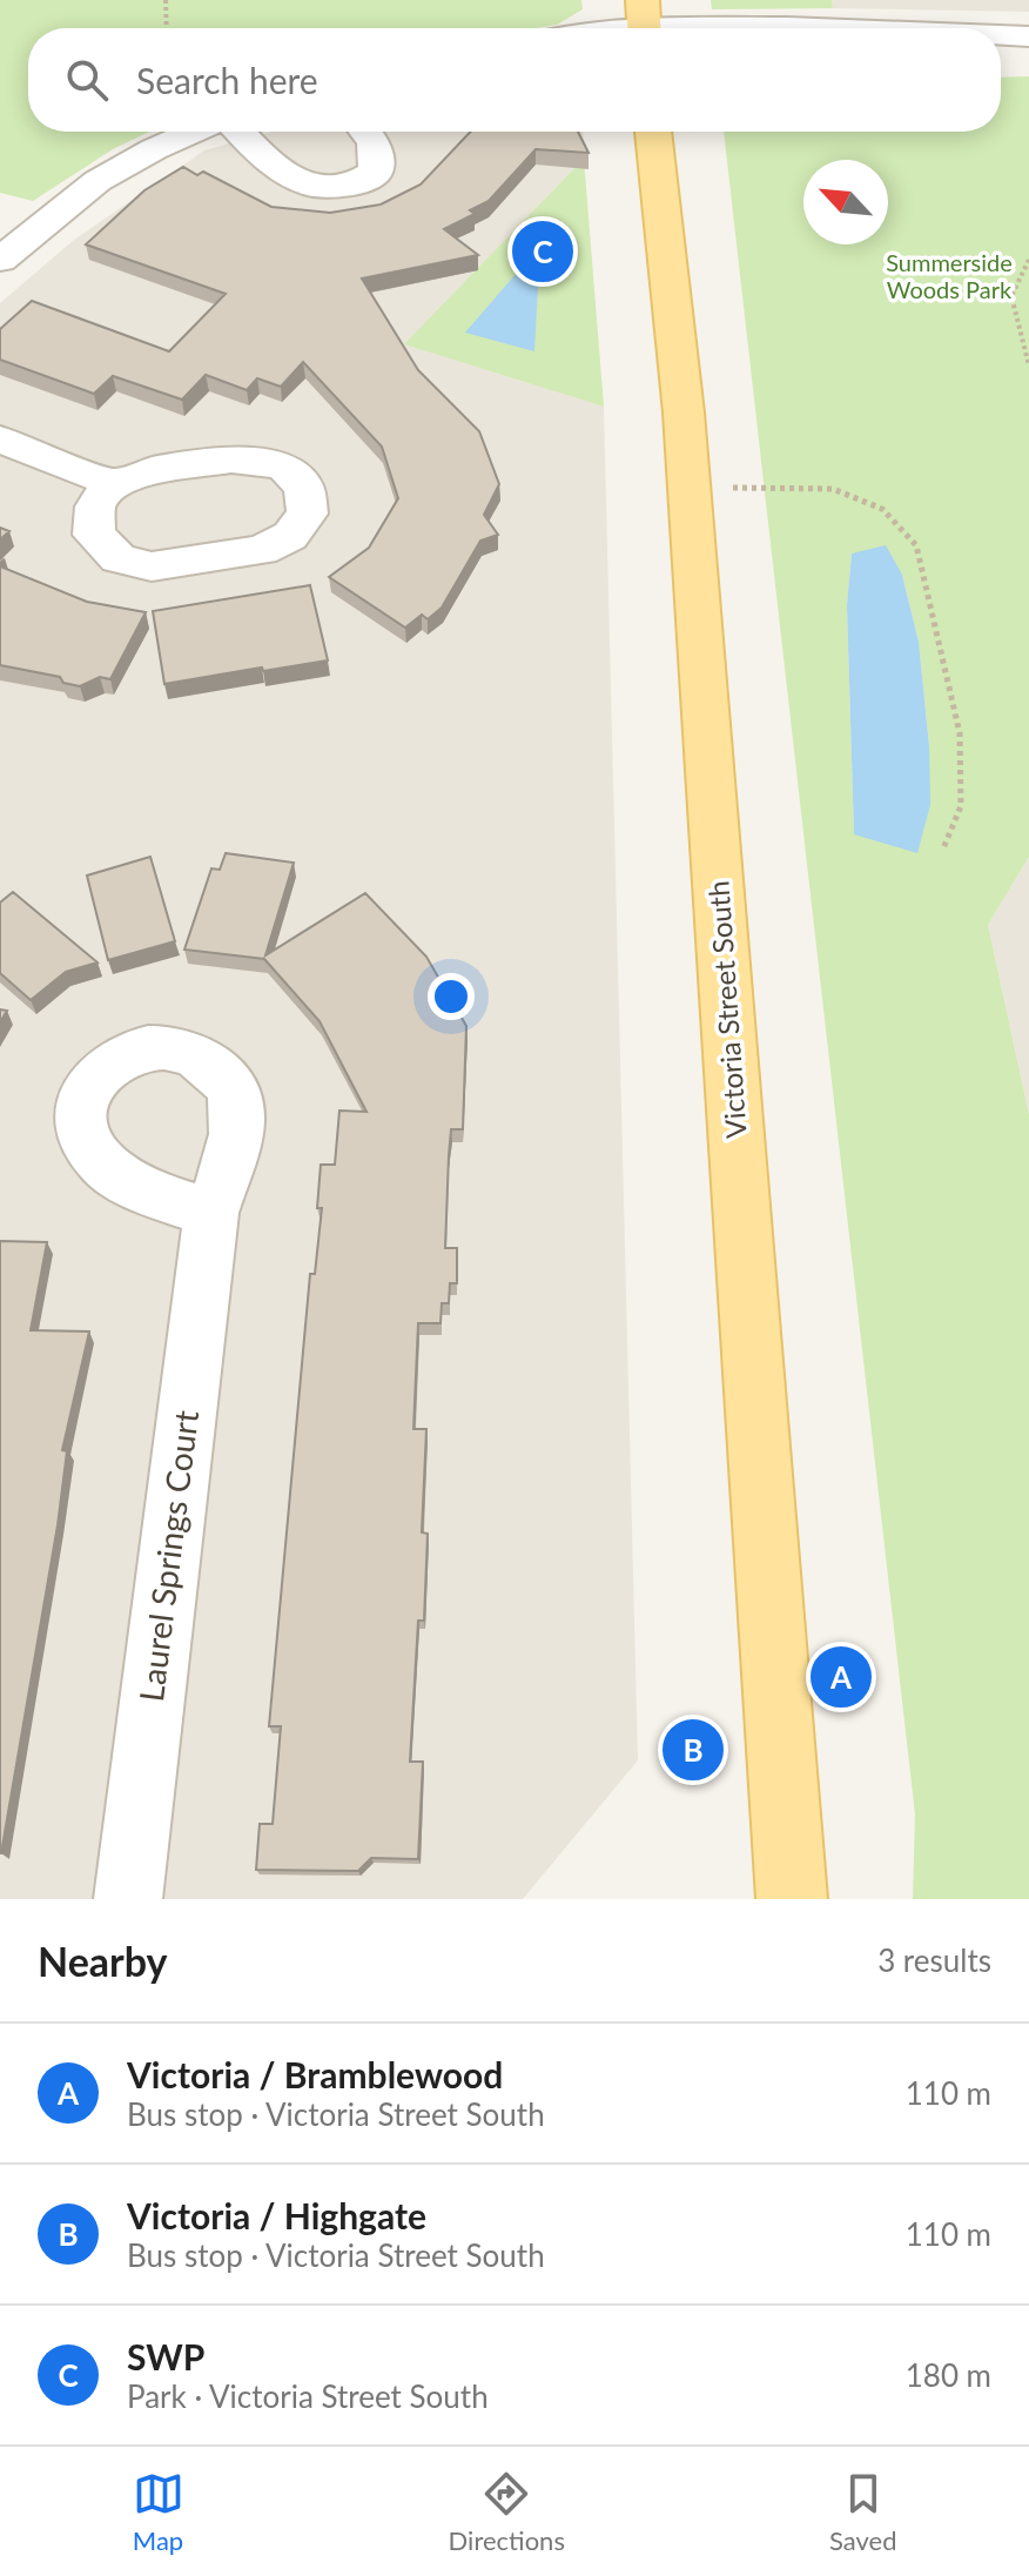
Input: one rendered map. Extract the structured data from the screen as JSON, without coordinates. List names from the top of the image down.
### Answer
{
  "streets": {
    "main road": ["Victoria Street South"],
    "street": ["Laurel Springs Court"]
  },
  "parks": ["Summerside Woods Park"],
  "north": "top left",
  "page": {
    "search": "Search here",
    "pins": ["C", "A", "B"],
    "heading": ["Nearby", "3 results"],
    "list": [
      {
        "mark": "A",
        "name": "Victoria / Bramblewood",
        "note": "Bus stop · Victoria Street South",
        "value": "110 m"
      },
      {
        "mark": "B",
        "name": "Victoria / Highgate",
        "note": "Bus stop · Victoria Street South",
        "value": "110 m"
      },
      {
        "mark": "C",
        "name": "SWP",
        "note": "Park · Victoria Street South",
        "value": "180 m"
      }
    ],
    "nav": ["Map", "Directions", "Saved"]
  }
}
